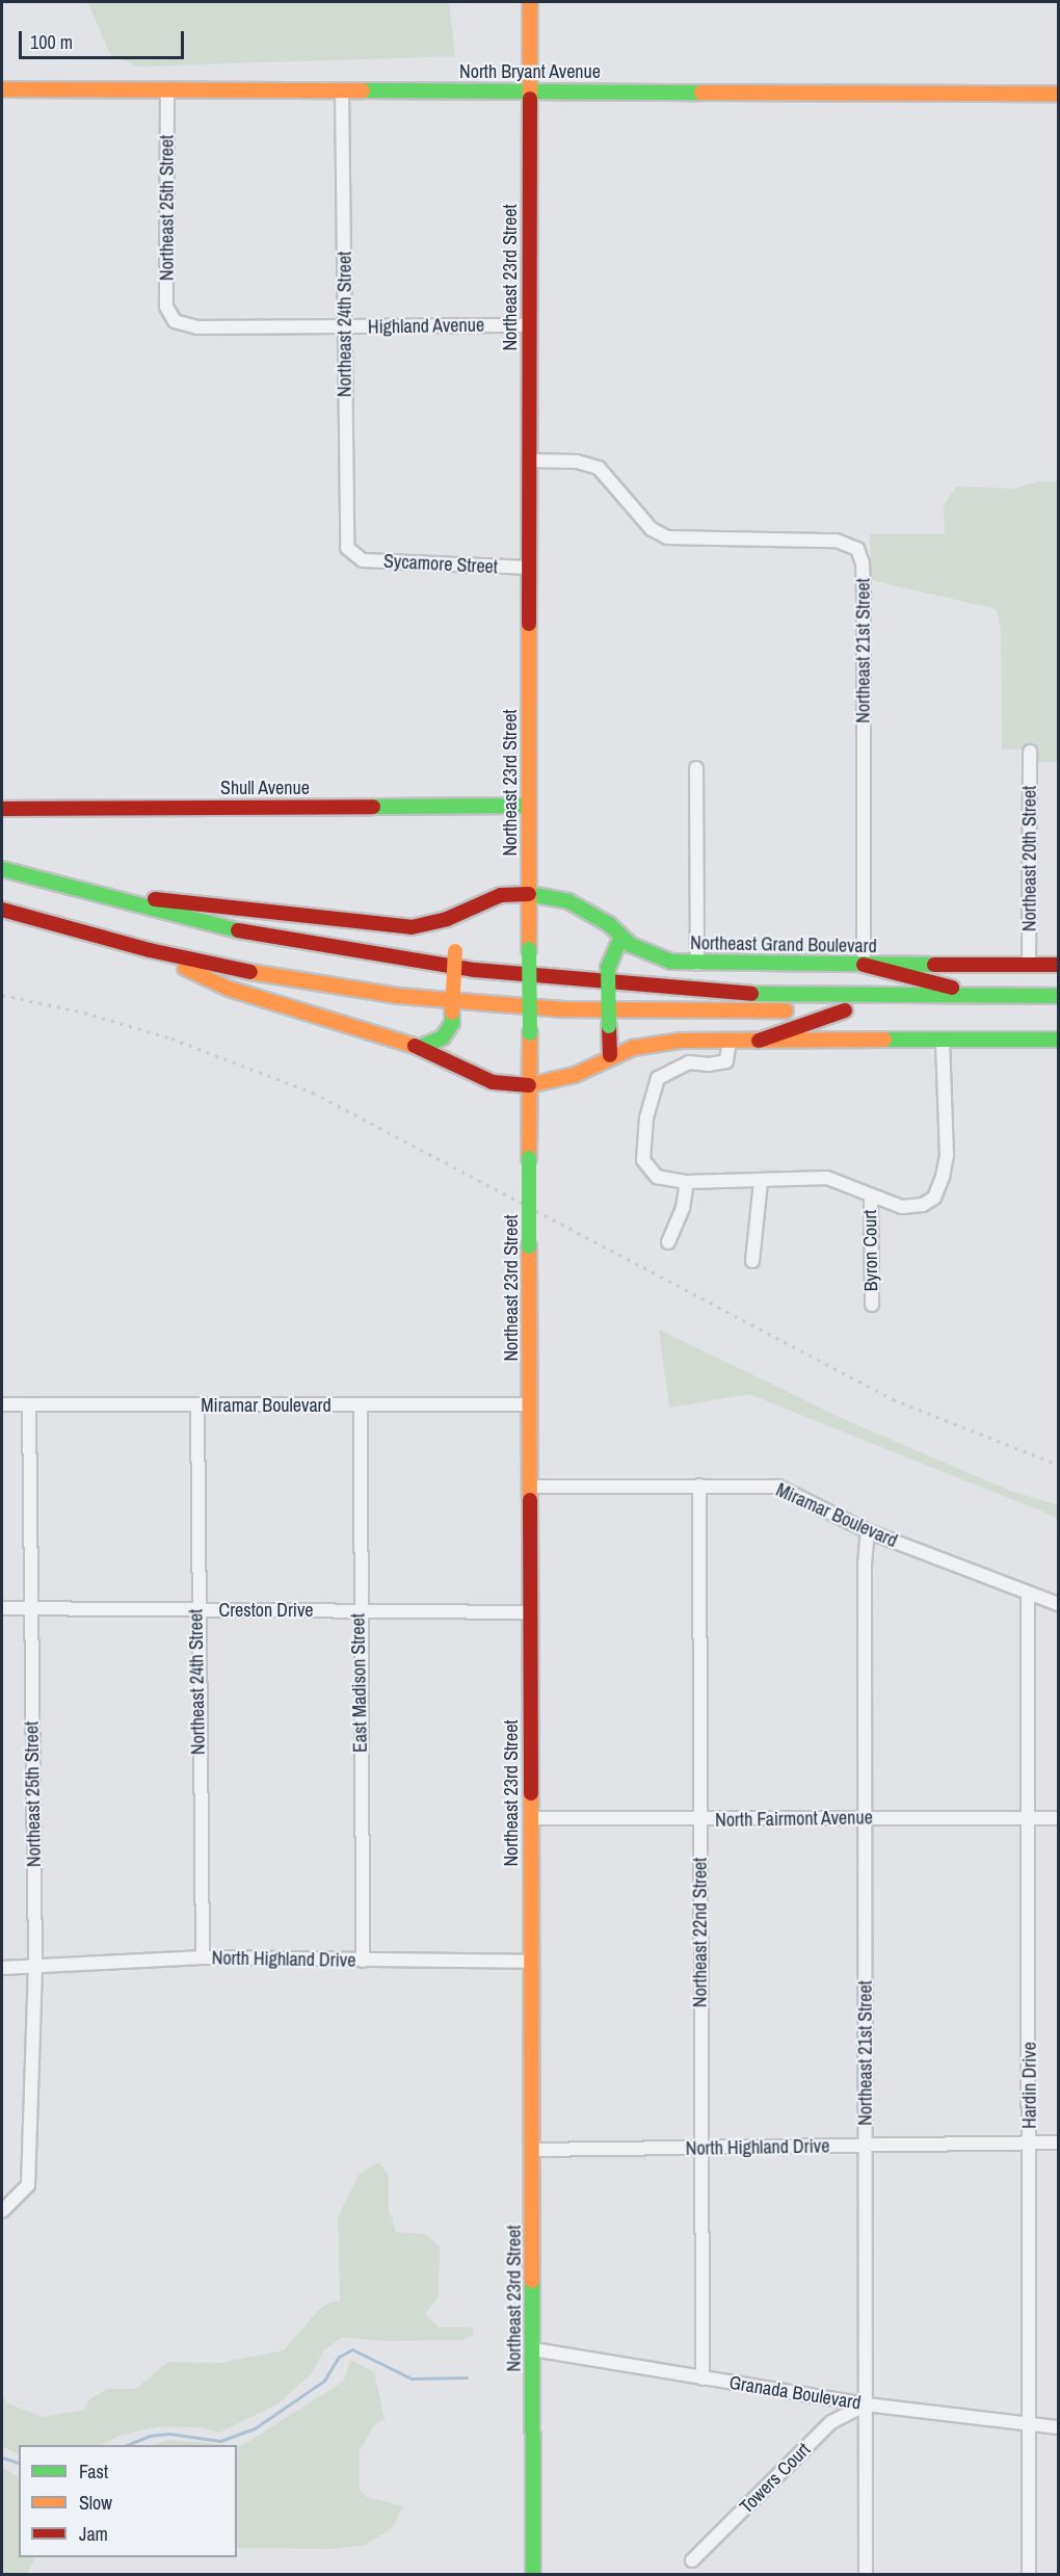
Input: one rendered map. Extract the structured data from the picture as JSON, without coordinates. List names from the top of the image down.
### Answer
{
  "streets": {
    "main road": [
      "North Bryant Avenue",
      "Northeast 23rd Street",
      "Shull Avenue",
      "Northeast Grand Boulevard"
    ],
    "street": [
      "Northeast 25th Street",
      "Northeast 24th Street",
      "Highland Avenue",
      "Sycamore Street",
      "Northeast 21st Street",
      "Northeast 20th Street",
      "Byron Court",
      "Miramar Boulevard",
      "Creston Drive",
      "East Madison Street",
      "North Fairmont Avenue",
      "Northeast 22nd Street",
      "North Highland Drive",
      "Hardin Drive",
      "Granada Boulevard",
      "Towers Court"
    ]
  },
  "crossings": [
    ["North Bryant Avenue", "Northeast 25th Street"],
    ["North Bryant Avenue", "Northeast 23rd Street"],
    ["North Bryant Avenue", "Northeast 24th Street"],
    ["Northeast 25th Street", "Highland Avenue"],
    ["Northeast 25th Street", "Miramar Boulevard"],
    ["Northeast 25th Street", "Creston Drive"],
    ["Northeast 25th Street", "North Highland Drive"],
    ["Northeast 23rd Street", "Highland Avenue"],
    ["Northeast 23rd Street", "Sycamore Street"],
    ["Northeast 23rd Street", "Northeast 21st Street"],
    ["Northeast 23rd Street", "Shull Avenue"],
    ["Northeast 23rd Street", "Northeast Grand Boulevard"],
    ["Northeast 23rd Street", "Miramar Boulevard"],
    ["Northeast 23rd Street", "Creston Drive"],
    ["Northeast 23rd Street", "North Fairmont Avenue"],
    ["Northeast 23rd Street", "North Highland Drive"],
    ["Northeast 23rd Street", "Granada Boulevard"],
    ["Northeast 24th Street", "Highland Avenue"],
    ["Northeast 24th Street", "Sycamore Street"],
    ["Northeast 24th Street", "Miramar Boulevard"],
    ["Northeast 24th Street", "Creston Drive"],
    ["Northeast 24th Street", "North Highland Drive"],
    ["Northeast 21st Street", "Northeast Grand Boulevard"],
    ["Northeast 21st Street", "Miramar Boulevard"],
    ["Northeast 21st Street", "North Fairmont Avenue"],
    ["Northeast 21st Street", "North Highland Drive"],
    ["Northeast 21st Street", "Granada Boulevard"],
    ["Northeast 21st Street", "Towers Court"],
    ["Northeast 20th Street", "Northeast Grand Boulevard"],
    ["Miramar Boulevard", "East Madison Street"],
    ["Miramar Boulevard", "Northeast 22nd Street"],
    ["Miramar Boulevard", "Hardin Drive"],
    ["Creston Drive", "East Madison Street"],
    ["East Madison Street", "North Highland Drive"],
    ["North Fairmont Avenue", "Northeast 22nd Street"],
    ["North Fairmont Avenue", "Hardin Drive"],
    ["Northeast 22nd Street", "North Highland Drive"],
    ["Northeast 22nd Street", "Granada Boulevard"],
    ["North Highland Drive", "Hardin Drive"],
    ["Hardin Drive", "Granada Boulevard"],
    ["Granada Boulevard", "Towers Court"]
  ],
  "legend": ["Fast", "Slow", "Jam"],
  "scale_bar": "100 m"
}
